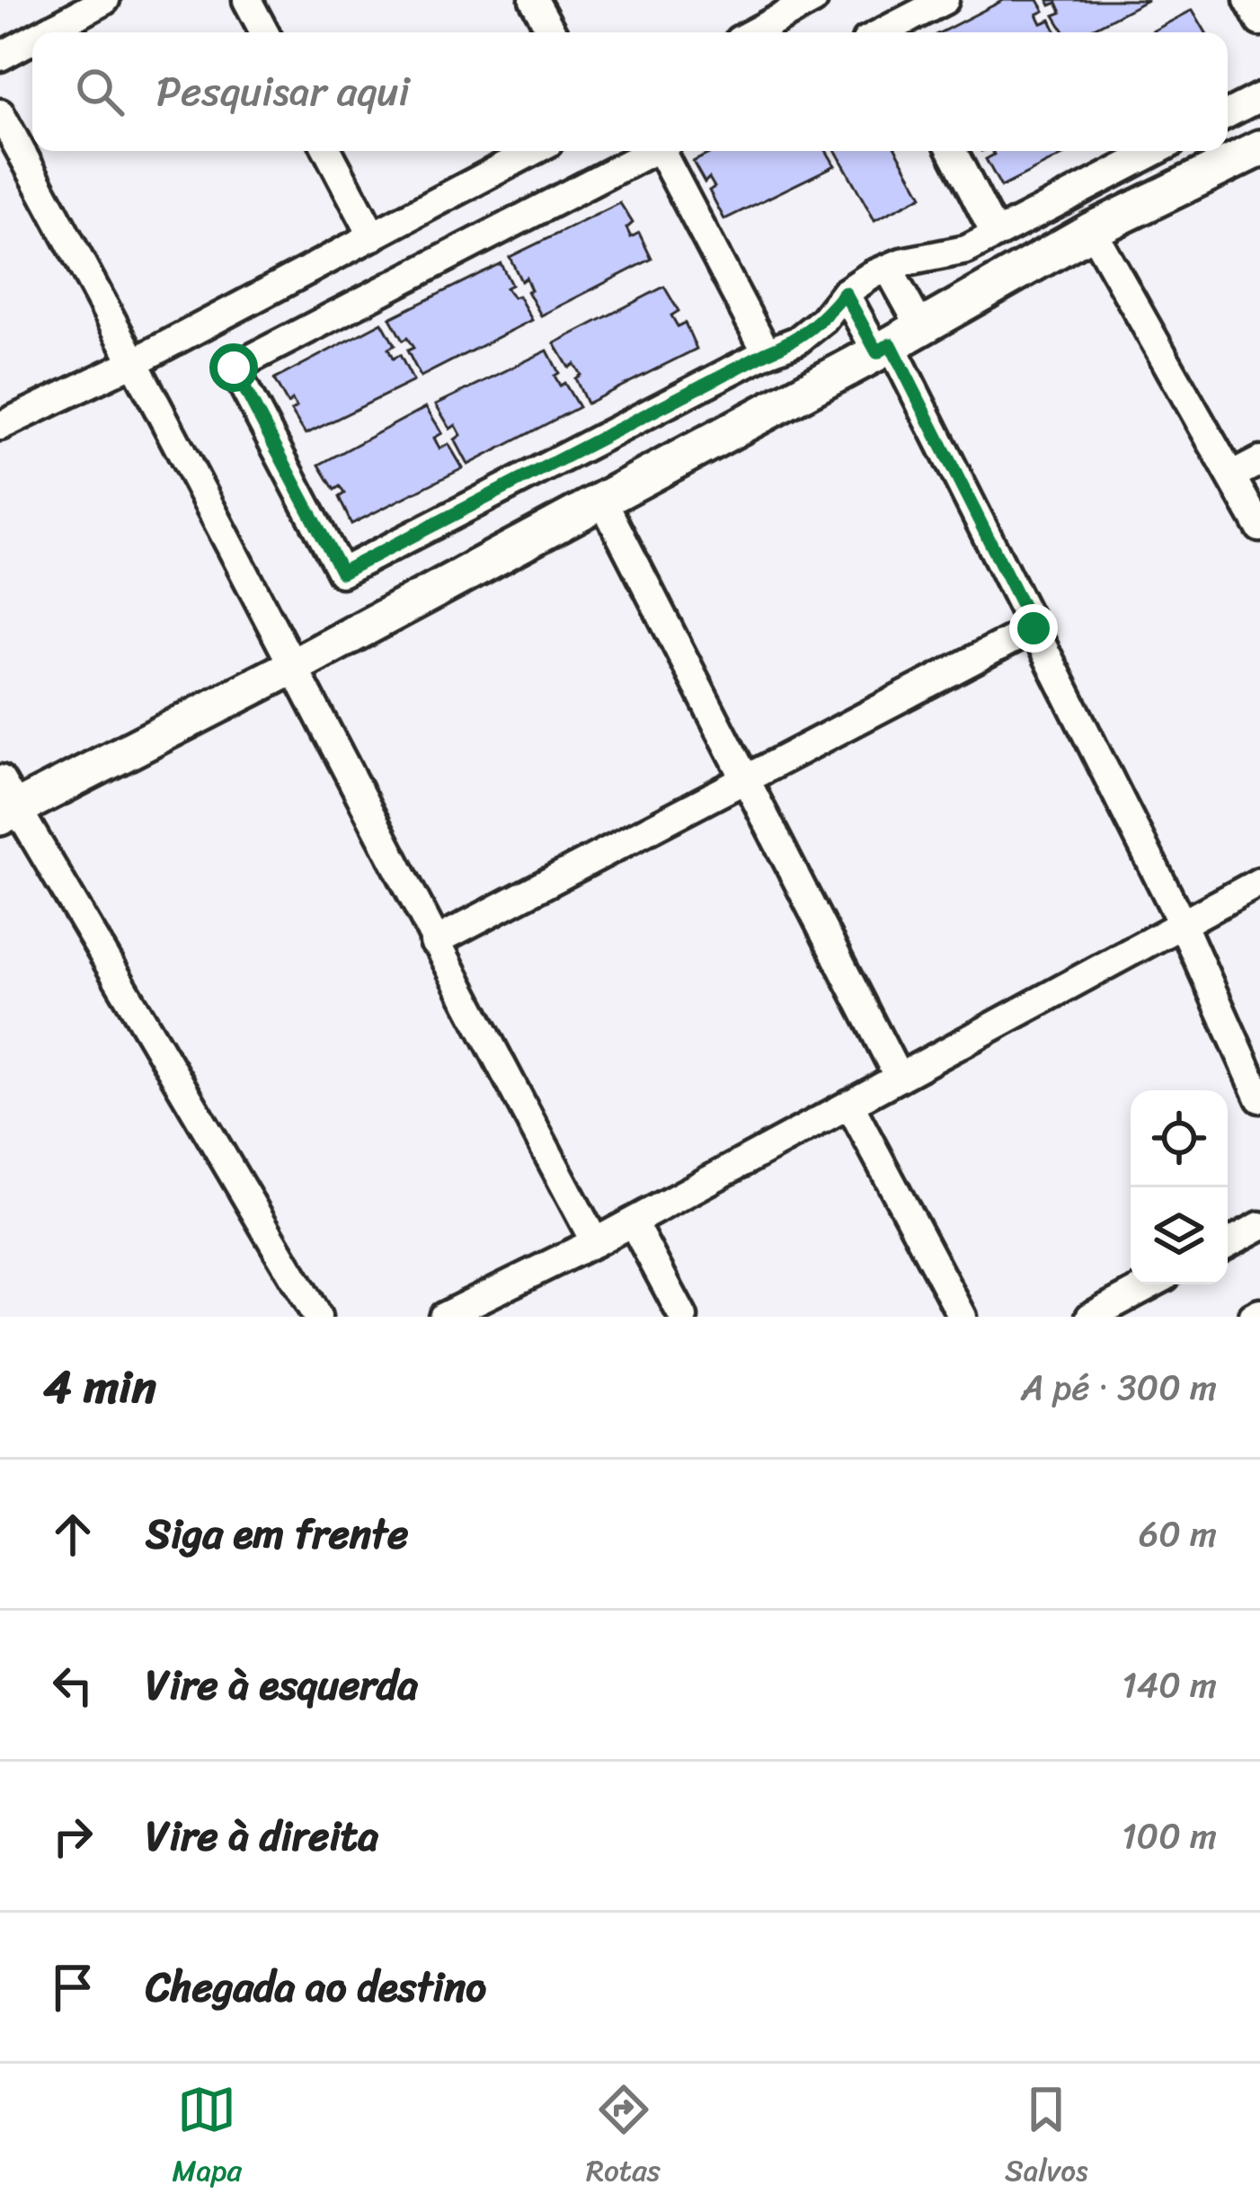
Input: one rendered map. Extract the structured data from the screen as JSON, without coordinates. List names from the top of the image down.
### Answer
{
  "page": {
    "search": "Pesquisar aqui",
    "heading": ["4 min", "A pé · 300 m"],
    "list": [
      ["Siga em frente", "60 m"],
      ["Vire à esquerda", "140 m"],
      ["Vire à direita", "100 m"],
      "Chegada ao destino"
    ],
    "nav": ["Mapa", "Rotas", "Salvos"]
  }
}
